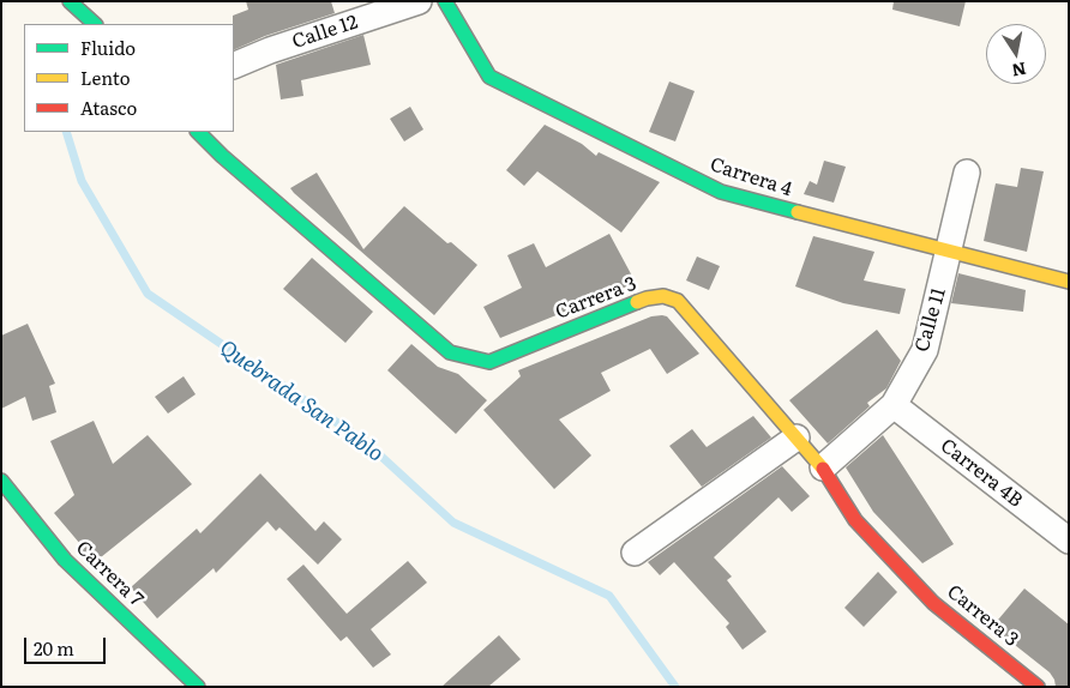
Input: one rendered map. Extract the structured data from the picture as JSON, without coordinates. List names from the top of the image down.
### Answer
{
  "streets": {
    "street": [
      "Calle 12",
      "Carrera 4",
      "Carrera 3",
      "Calle 11",
      "Carrera 4B",
      "Carrera 7"
    ]
  },
  "crossings": [
    ["Carrera 4", "Calle 11"],
    ["Carrera 3", "Calle 11"],
    ["Calle 11", "Carrera 4B"]
  ],
  "water": ["Quebrada San Pablo"],
  "legend": ["Fluido", "Lento", "Atasco"],
  "scale_bar": "20 m",
  "north": "bottom"
}
